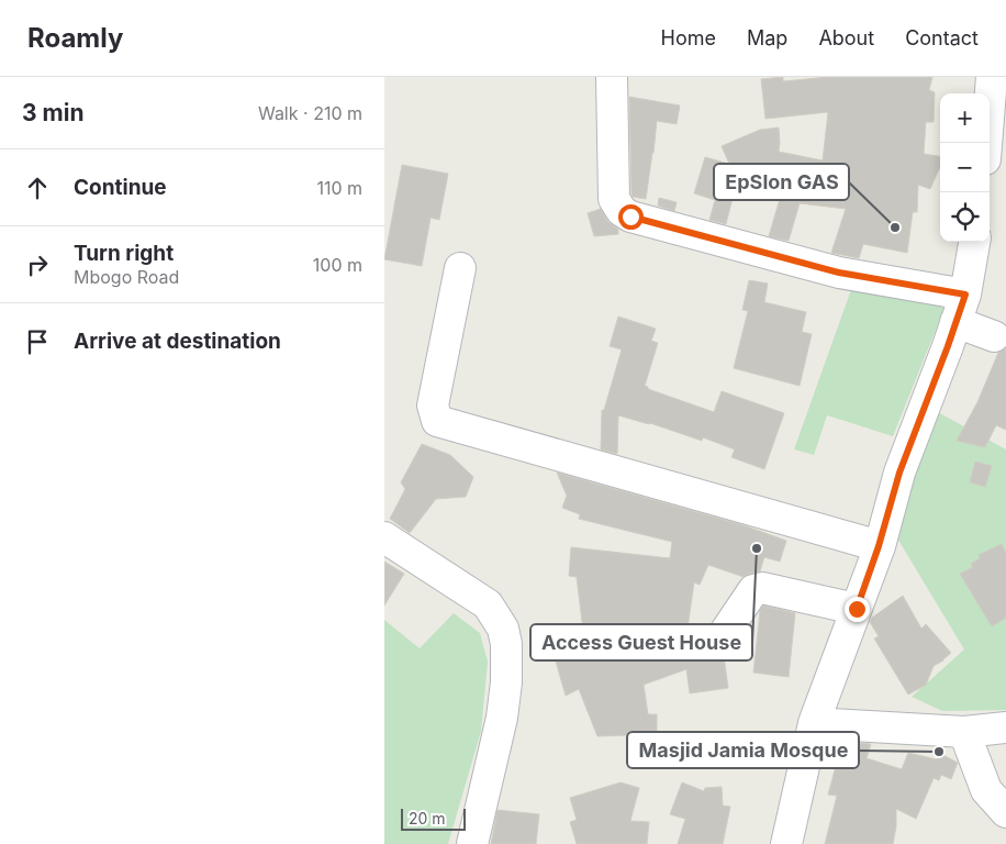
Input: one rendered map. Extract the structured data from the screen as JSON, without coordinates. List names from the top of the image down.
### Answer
{
  "places": ["EpSlon GAS", "Access Guest House", "Masjid Jamia Mosque"],
  "scale_bar": "20 m",
  "page": {
    "header": "Roamly",
    "nav": [
      "Home",
      "Map",
      "About",
      "Contact"
    ],
    "heading": ["3 min", "Walk · 210 m"],
    "map_buttons": ["+", "−"],
    "list": [
      ["Continue", "110 m"],
      ["Turn right", "Mbogo Road", "100 m"],
      "Arrive at destination"
    ],
    "scale": "20 m"
  }
}
